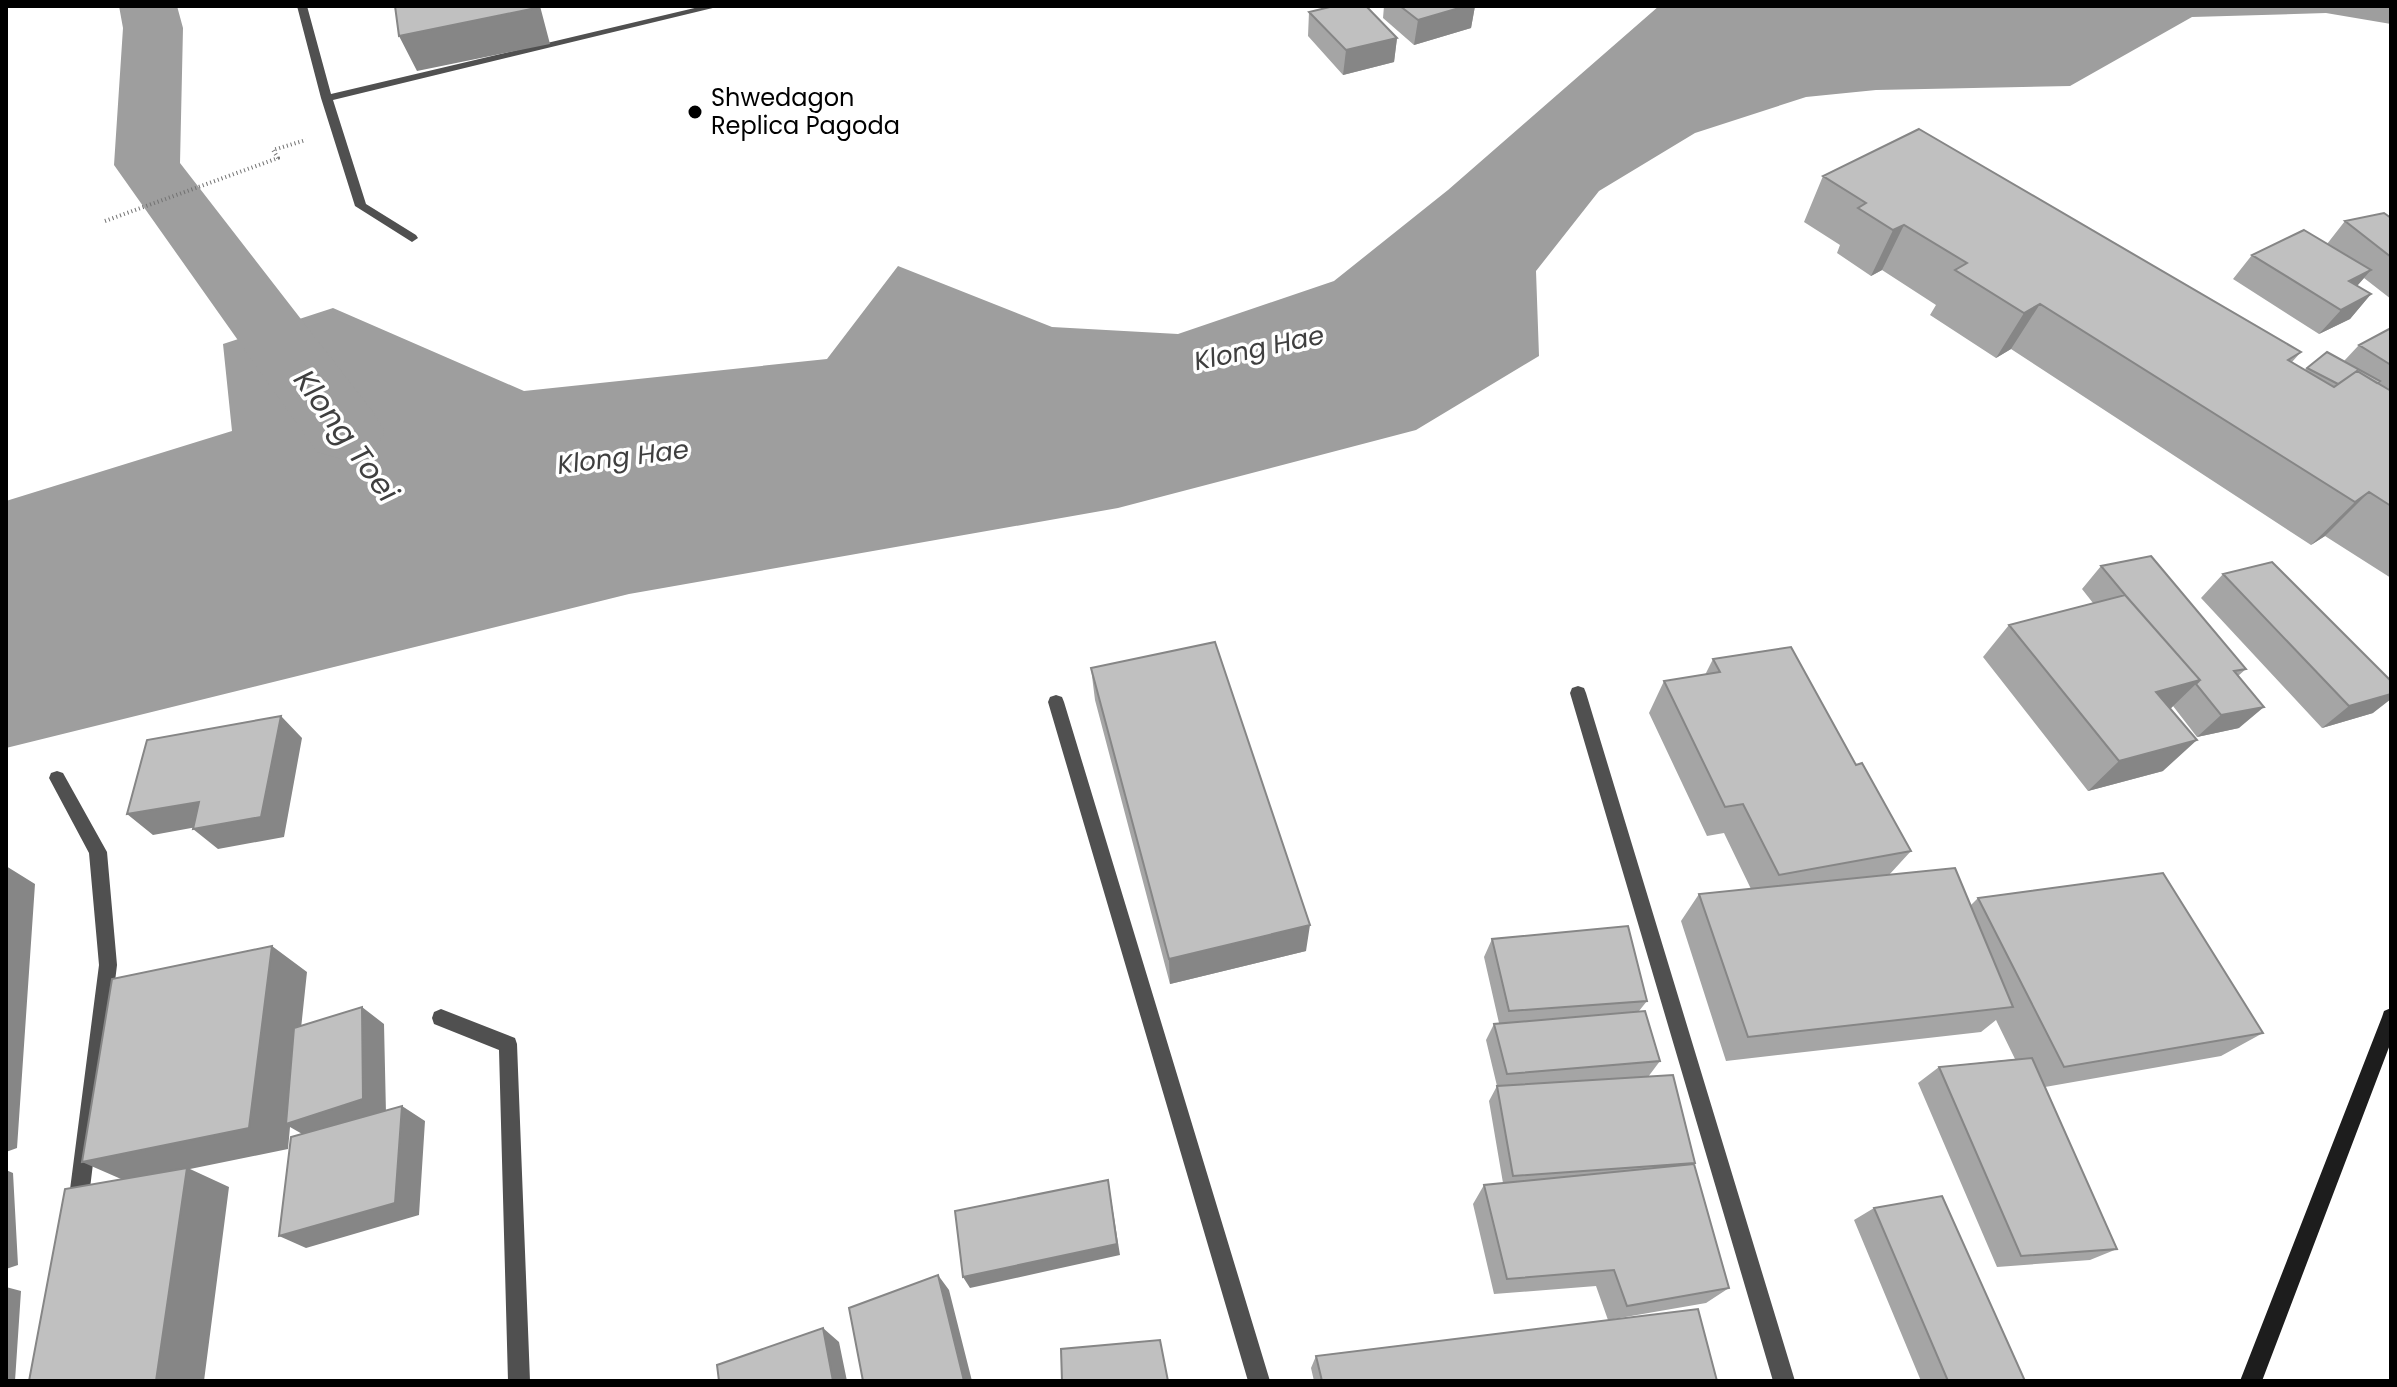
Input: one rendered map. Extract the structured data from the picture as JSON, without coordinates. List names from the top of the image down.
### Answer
{
  "water": ["Klong Hae", "Klong Toei"],
  "places": ["Shwedagon Replica Pagoda"]
}
